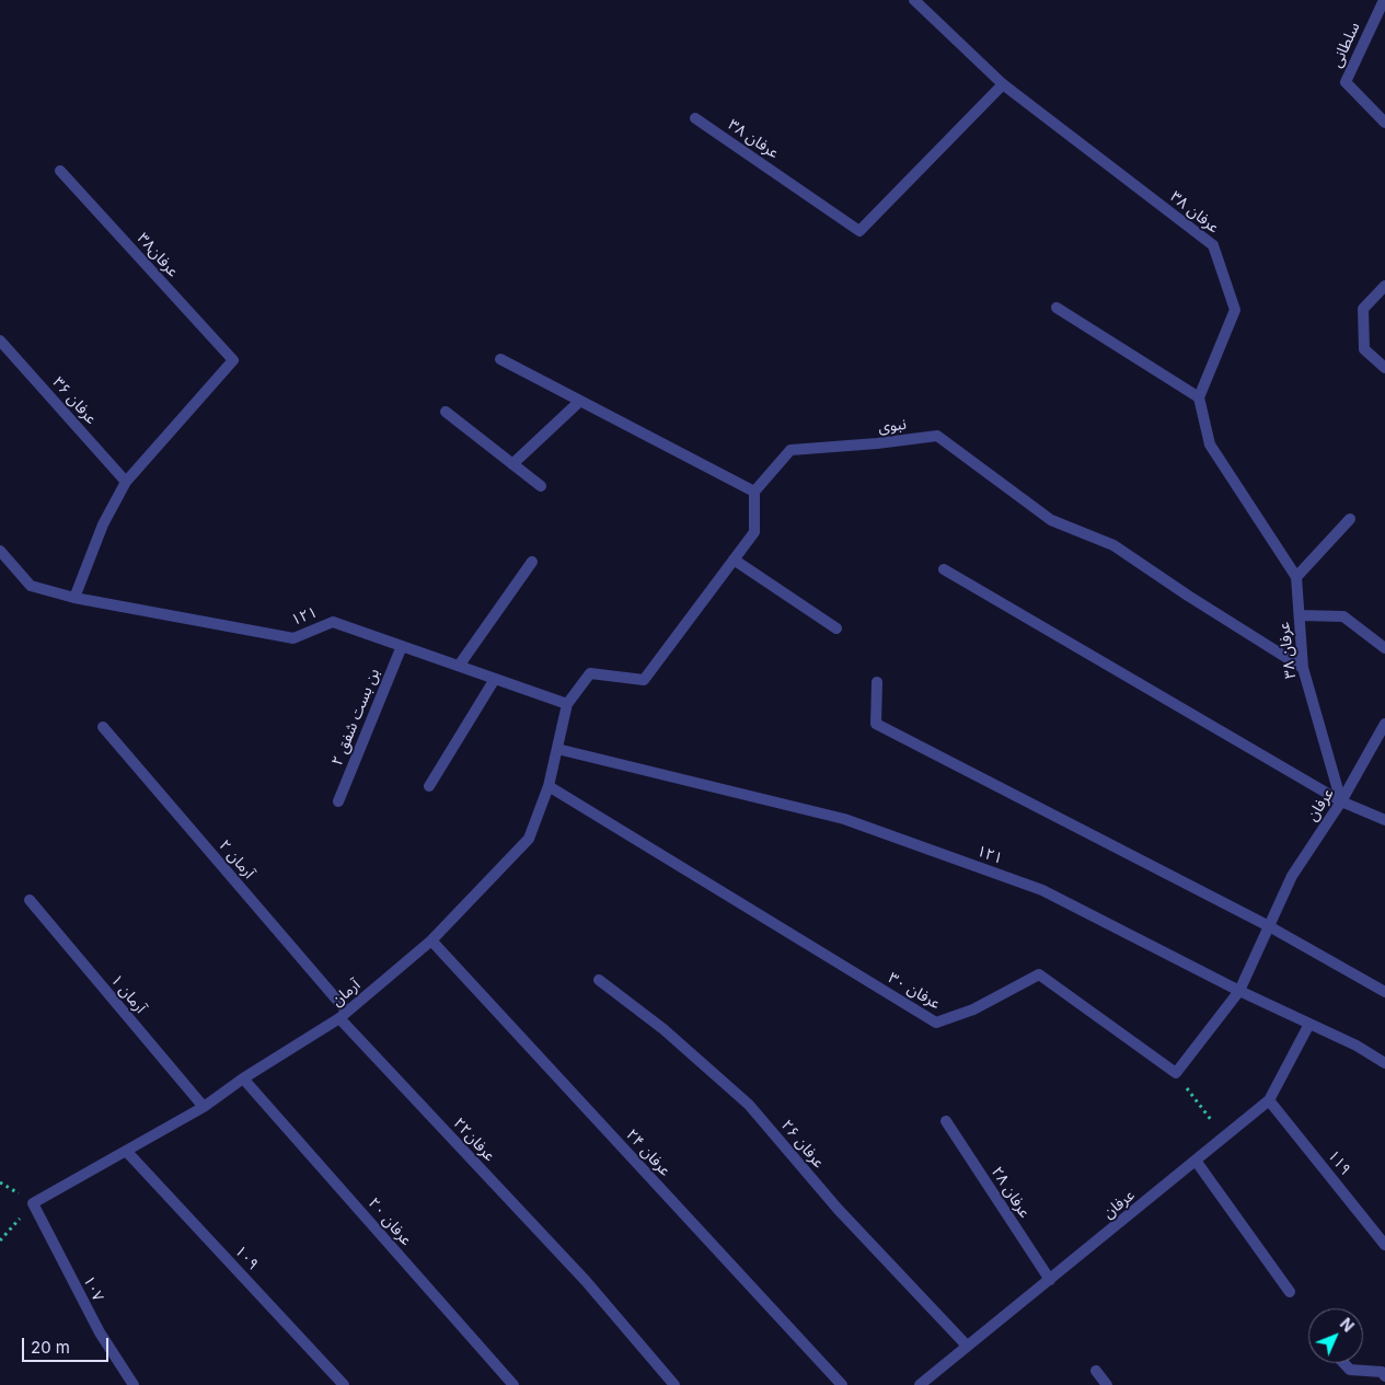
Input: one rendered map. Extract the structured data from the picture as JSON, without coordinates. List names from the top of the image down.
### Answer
{
  "streets": {
    "street": [
      "سلطانی",
      "عرفان ۳۸",
      "عرفان۳۸",
      "عرفان ۳۶",
      "نبوی",
      "۱۲۱",
      "بن بست شفق ۲",
      "عرفان",
      "آرمان ۲",
      "عرفان ۳۰",
      "آرمان",
      "آرمان ۱",
      "عرفان۲۲",
      "عرفان ۲۶",
      "عرفان ۲۴",
      "۱۱۹",
      "عرفان ۲۸",
      "عرفان ۲۰",
      "۱۰۹",
      "۱۰۷"
    ]
  },
  "crossings": [
    ["عرفان ۳۸", "نبوی"],
    ["عرفان ۳۸", "عرفان"],
    ["عرفان۳۸", "عرفان ۳۶"],
    ["۱۲۱", "بن بست شفق ۲"],
    ["۱۲۱", "عرفان"],
    ["۱۲۱", "آرمان"],
    ["عرفان", "عرفان ۲۶"],
    ["عرفان", "۱۱۹"],
    ["عرفان", "عرفان ۲۸"],
    ["آرمان ۲", "آرمان"],
    ["آرمان ۲", "عرفان۲۲"],
    ["عرفان ۳۰", "آرمان"],
    ["آرمان", "آرمان ۱"],
    ["آرمان", "عرفان۲۲"],
    ["آرمان", "عرفان ۲۴"],
    ["آرمان", "عرفان ۲۰"],
    ["آرمان", "۱۰۹"],
    ["آرمان", "۱۰۷"]
  ],
  "scale_bar": "20 m",
  "north": "top right"
}
